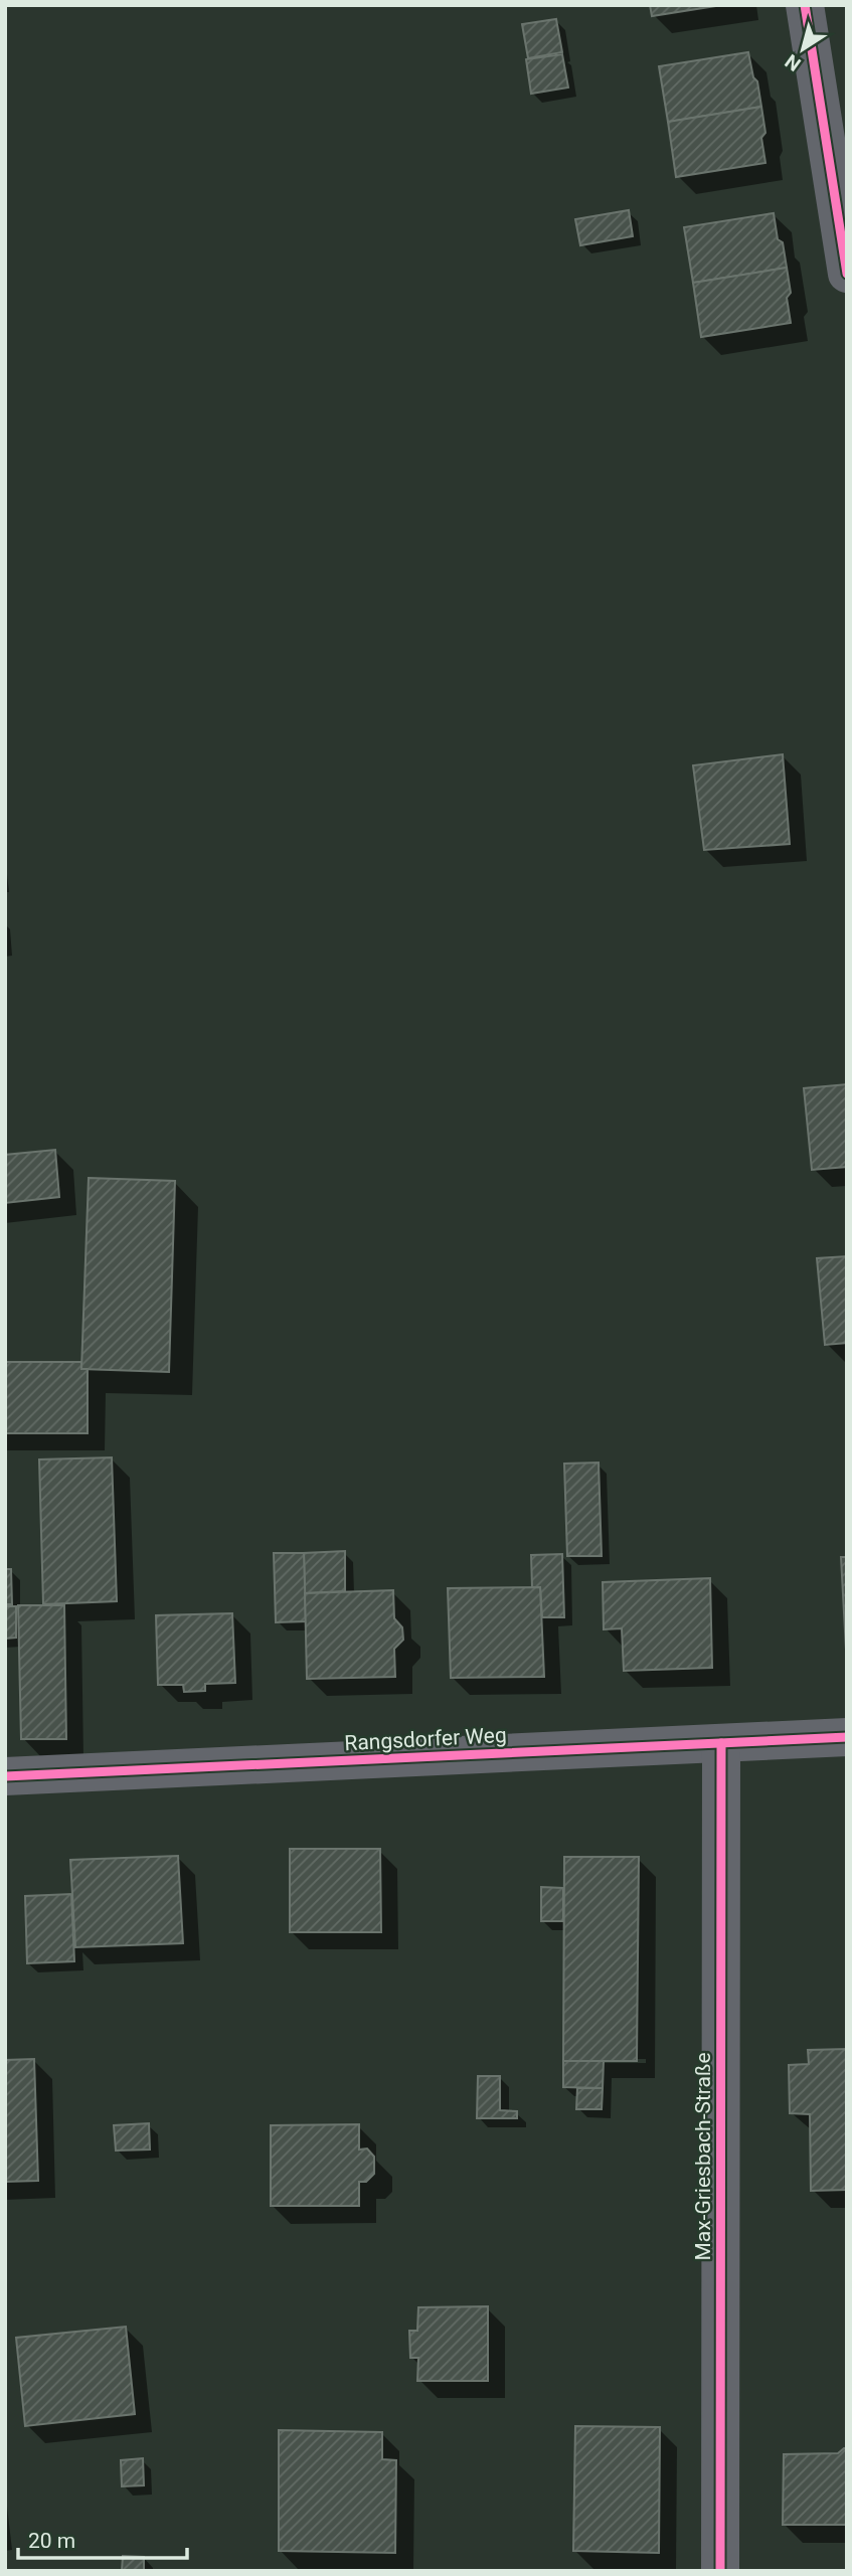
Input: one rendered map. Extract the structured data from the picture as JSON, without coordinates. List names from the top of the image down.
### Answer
{
  "streets": {
    "street": ["Rangsdorfer Weg", "Max-Griesbach-Straße"]
  },
  "crossings": [
    ["Rangsdorfer Weg", "Max-Griesbach-Straße"]
  ],
  "scale_bar": "20 m",
  "north": "bottom left"
}
